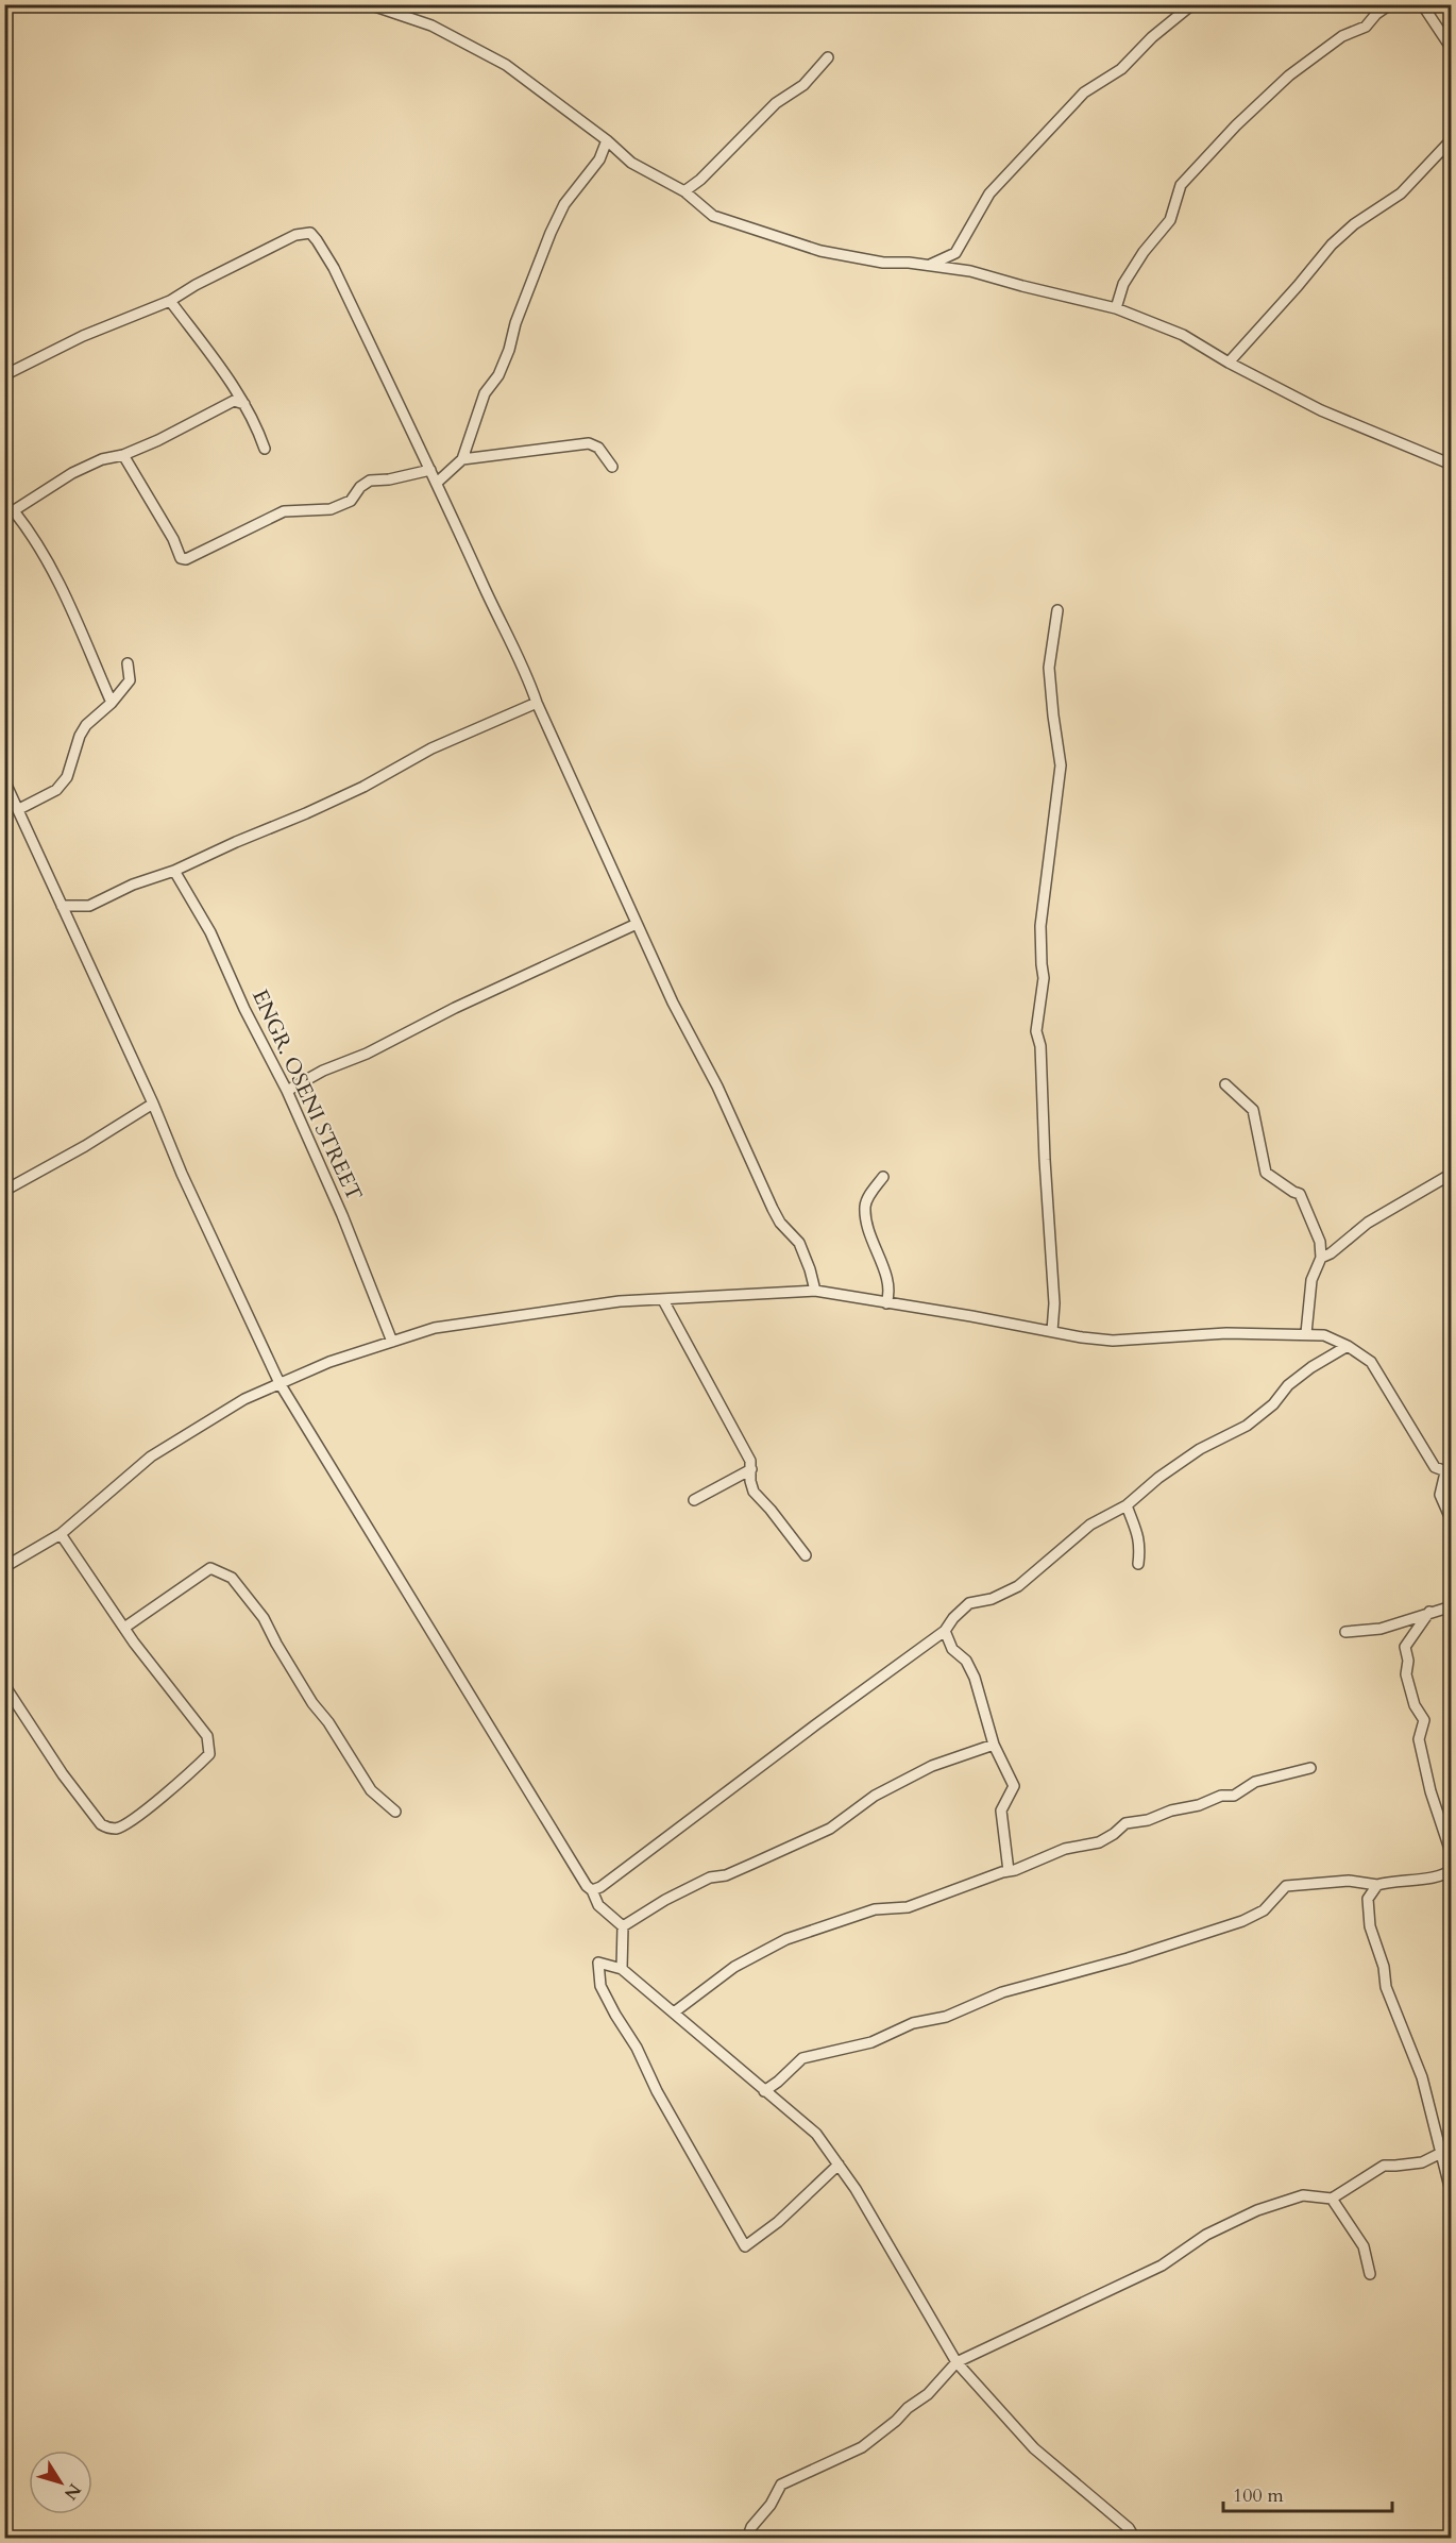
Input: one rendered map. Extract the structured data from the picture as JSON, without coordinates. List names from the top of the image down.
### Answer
{
  "streets": {
    "street": ["ENGR. OSENI STREET"]
  },
  "scale_bar": "100 m",
  "north": "bottom right"
}
